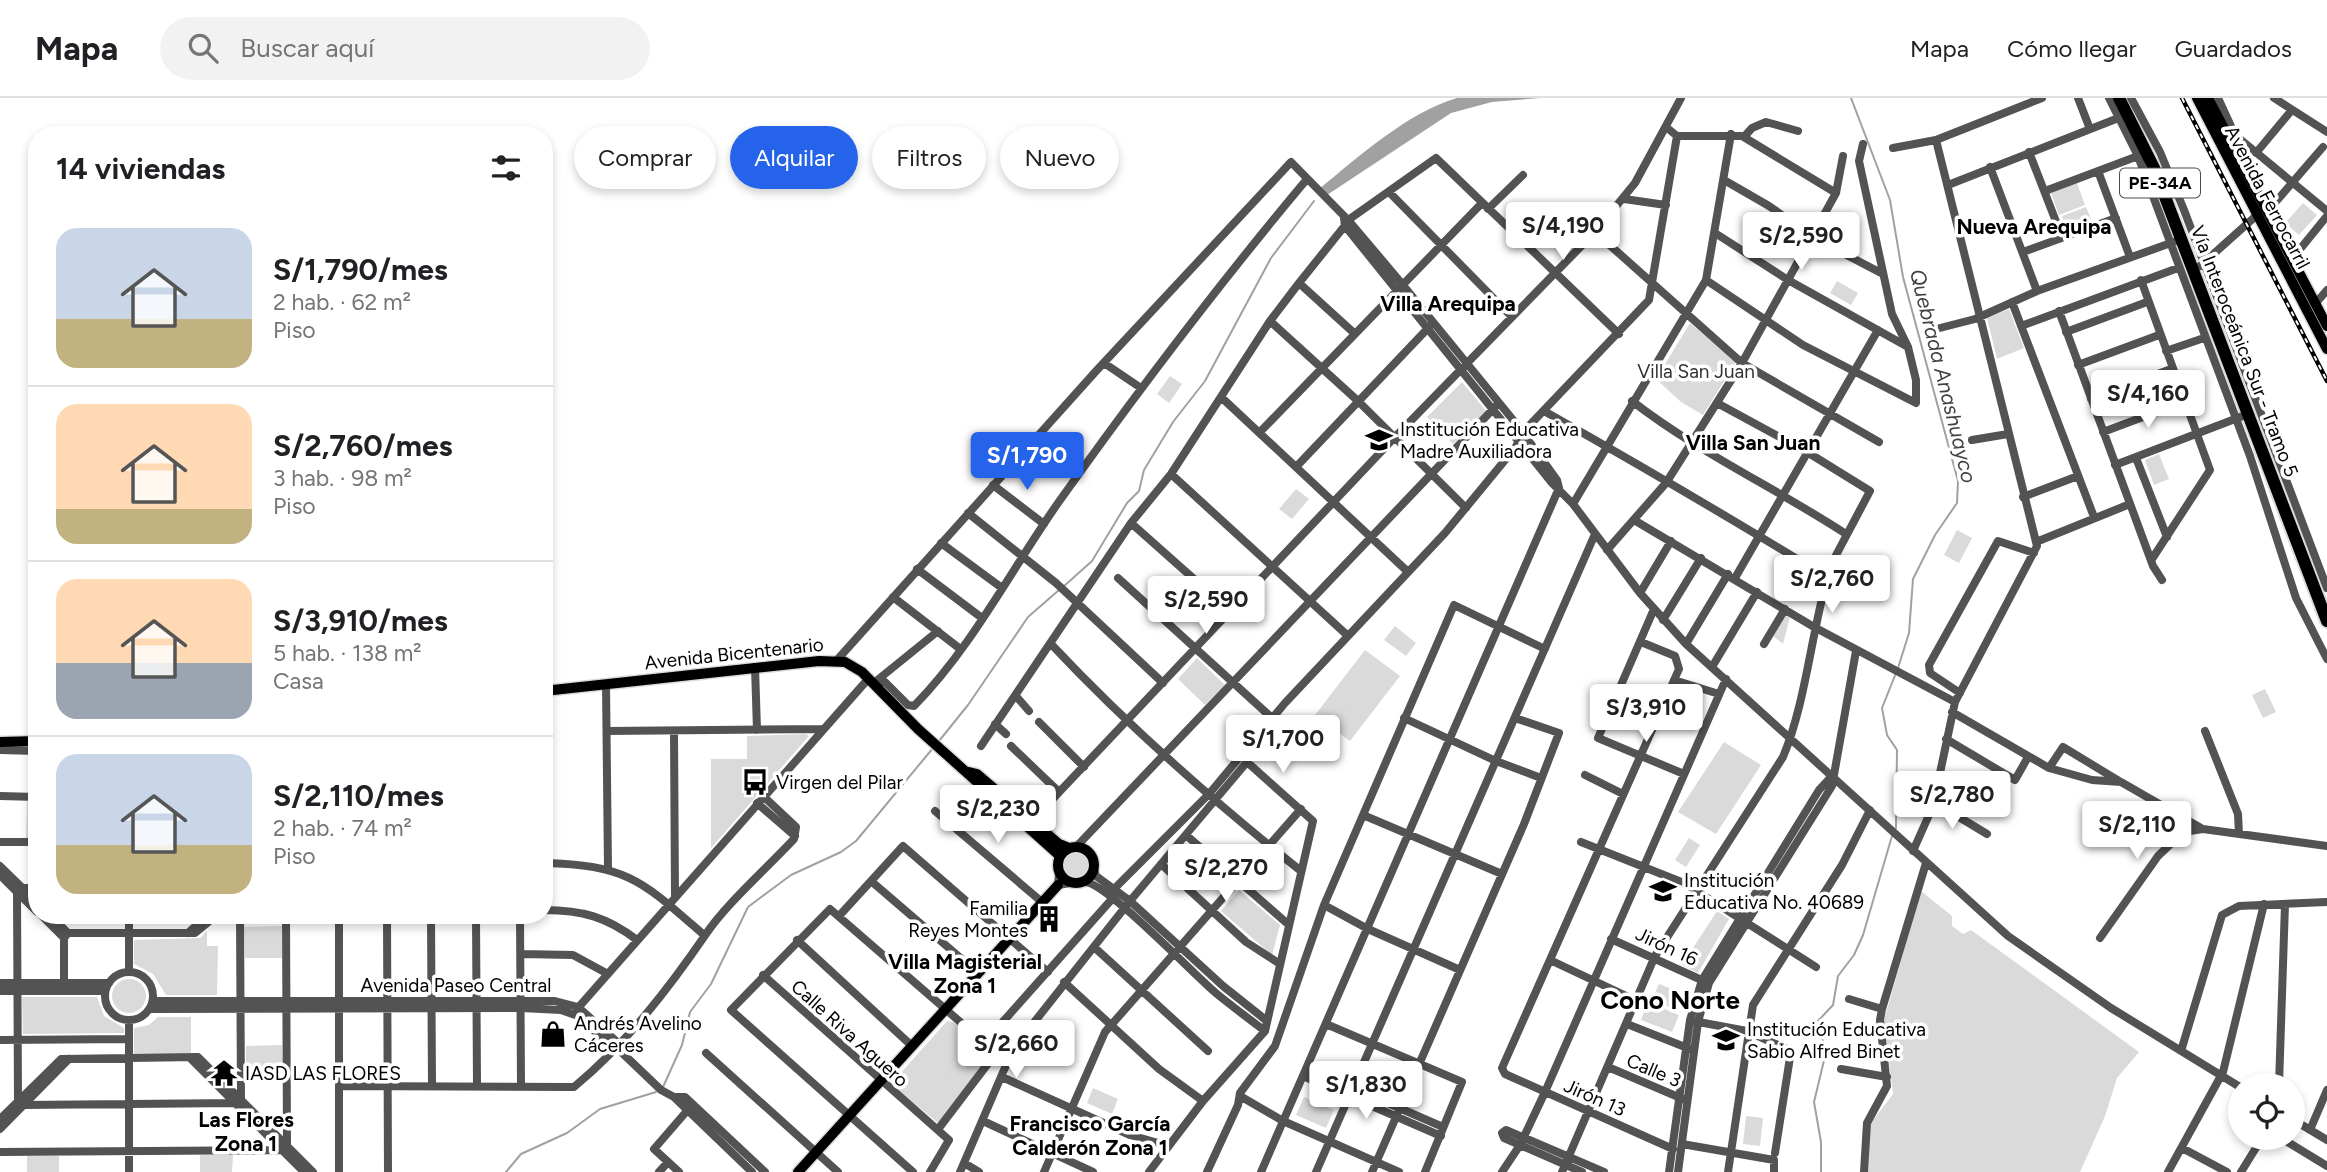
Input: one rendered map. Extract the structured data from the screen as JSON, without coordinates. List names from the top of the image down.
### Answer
{
  "streets": {
    "highway": ["PE-34A", "Vía Interoceánica Sur - Tramo 5"],
    "main road": ["Avenida Ferrocarril", "Avenida Bicentenario"],
    "street": [
      "Jirón 16",
      "Avenida Paseo Central",
      "Calle Riva Aguero",
      "Calle 3",
      "Jirón 13"
    ]
  },
  "districts": [
    "Nueva Arequipa",
    "Villa Arequipa",
    "Villa San Juan",
    "Villa Magisterial Zona 1",
    "Cono Norte",
    "Las Flores Zona 1",
    "Francisco García Calderón Zona 1"
  ],
  "water": ["Quebrada Anashuayco"],
  "parks": ["Villa San Juan"],
  "places": {
    "school or university": ["Institución Educativa Madre Auxiliadora", "Institución Educativa No. 40689", "Institución Educativa Sabio Alfred Binet"],
    "bus stop": ["Virgen del Pilar"],
    "building": ["Familia Reyes Montes"],
    "shop": ["Andrés Avelino Cáceres"],
    "temple": ["IASD LAS FLORES"]
  },
  "page": {
    "header": "Mapa",
    "search": "Buscar aquí",
    "nav": ["Mapa", "Cómo llegar", "Guardados"],
    "chip": [
      "Comprar",
      "Alquilar",
      "Filtros",
      "Nuevo"
    ],
    "heading": "14 viviendas",
    "price": [
      "S/4,190",
      "S/2,590",
      "S/4,160",
      "S/1,790",
      "S/2,760",
      "S/2,590",
      "S/3,910",
      "S/1,700",
      "S/2,780",
      "S/2,230",
      "S/2,110",
      "S/2,270",
      "S/2,660",
      "S/1,830"
    ],
    "list": [
      {
        "name": "S/1,790/mes",
        "note": "2 hab. · 62 m² · Piso"
      },
      {
        "name": "S/2,760/mes",
        "note": "3 hab. · 98 m² · Piso"
      },
      {
        "name": "S/3,910/mes",
        "note": "5 hab. · 138 m² · Casa"
      },
      {
        "name": "S/2,110/mes",
        "note": "2 hab. · 74 m² · Piso"
      }
    ]
  }
}
